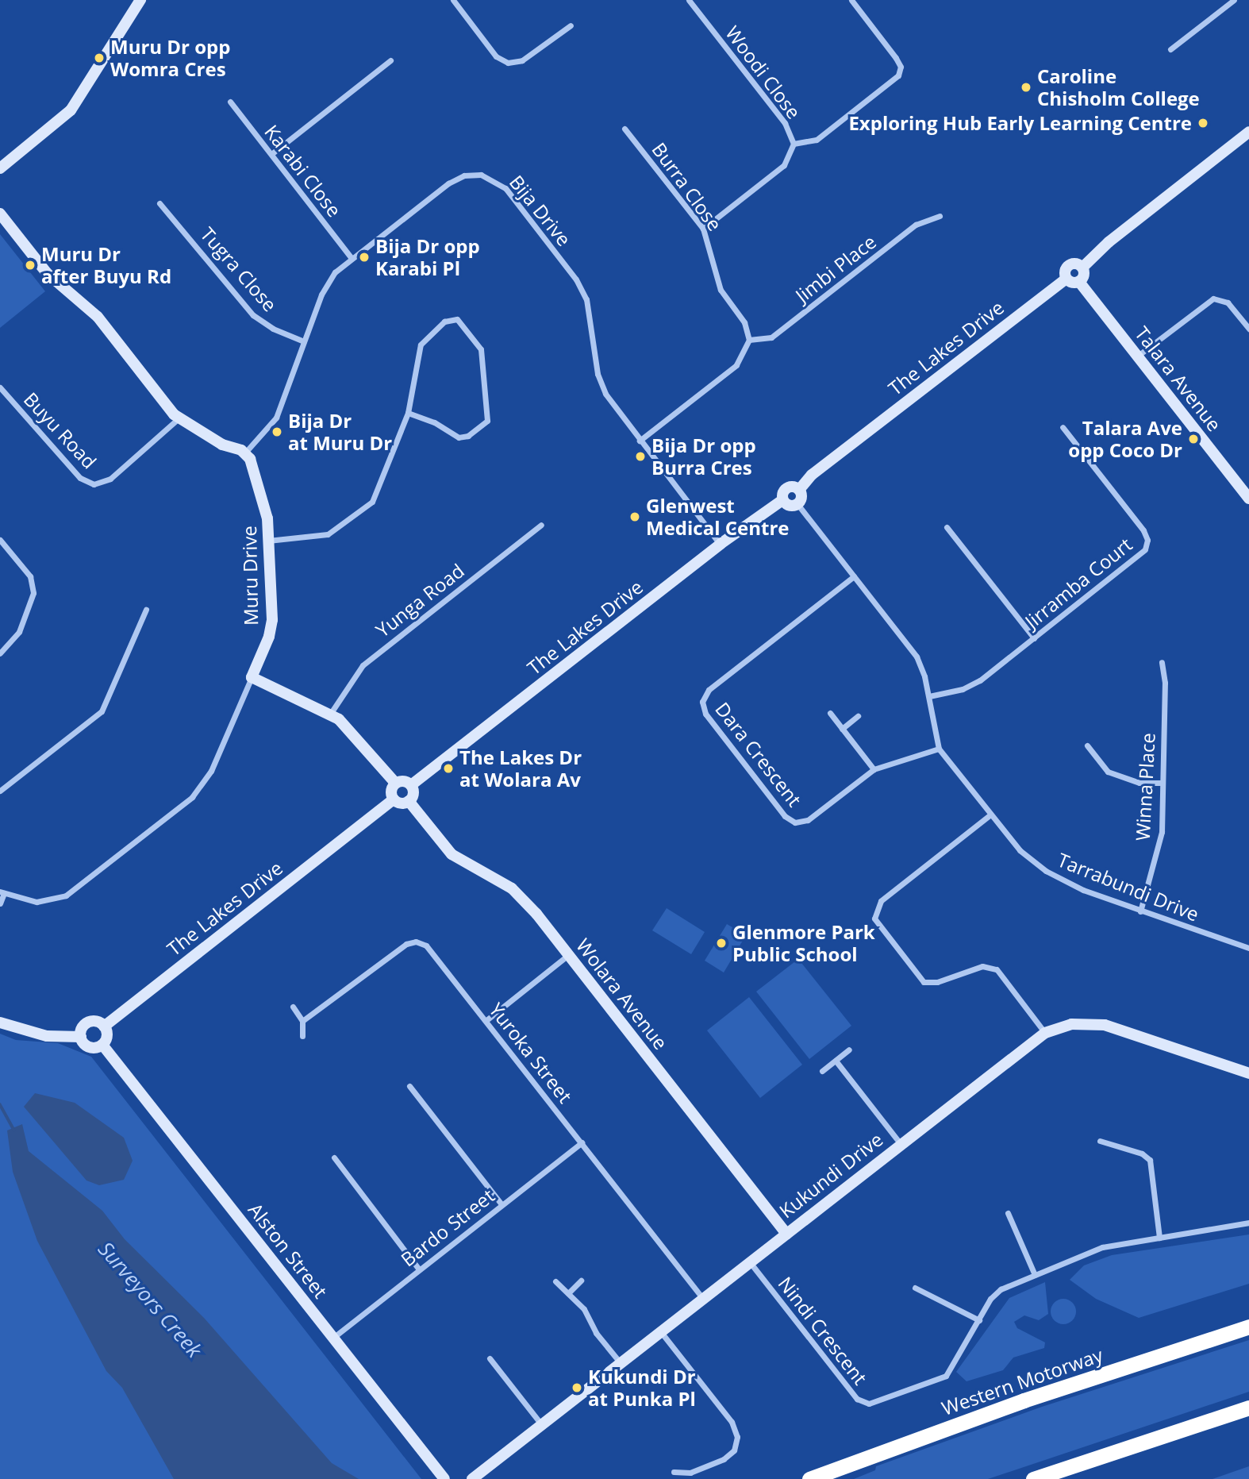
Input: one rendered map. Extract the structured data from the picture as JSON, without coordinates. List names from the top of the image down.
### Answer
{
  "streets": {
    "highway": ["Western Motorway"],
    "street": [
      "Woodi Close",
      "Karabi Close",
      "Burra Close",
      "Bija Drive",
      "Jimbi Place",
      "Tugra Close",
      "The Lakes Drive",
      "Talara Avenue",
      "Buyu Road",
      "Muru Drive",
      "Jirramba Court",
      "Yunga Road",
      "Dara Crescent",
      "Winna Place",
      "Tarrabundi Drive",
      "Wolara Avenue",
      "Yuroka Street",
      "Kukundi Drive",
      "Bardo Street",
      "Alston Street",
      "Nindi Crescent"
    ]
  },
  "crossings": [
    ["Woodi Close", "Burra Close"],
    ["Karabi Close", "Bija Drive"],
    ["Burra Close", "Jimbi Place"],
    ["Bija Drive", "Tugra Close"],
    ["Bija Drive", "The Lakes Drive"],
    ["Bija Drive", "Muru Drive"],
    ["The Lakes Drive", "Talara Avenue"],
    ["The Lakes Drive", "Tarrabundi Drive"],
    ["The Lakes Drive", "Wolara Avenue"],
    ["The Lakes Drive", "Alston Street"],
    ["Jirramba Court", "Tarrabundi Drive"],
    ["Dara Crescent", "Tarrabundi Drive"],
    ["Winna Place", "Tarrabundi Drive"],
    ["Wolara Avenue", "Kukundi Drive"],
    ["Yuroka Street", "Kukundi Drive"],
    ["Yuroka Street", "Bardo Street"],
    ["Kukundi Drive", "Nindi Crescent"],
    ["Bardo Street", "Alston Street"]
  ],
  "water": ["Surveyors Creek"],
  "places": [
    "Muru Dr opp Womra Cres",
    "Caroline Chisholm College",
    "Exploring Hub Early Learning Centre",
    "Bija Dr opp Karabi Pl",
    "Muru Dr after Buyu Rd",
    "Bija Dr at Muru Dr",
    "Talara Ave opp Coco Dr",
    "Bija Dr opp Burra Cres",
    "Glenwest Medical Centre",
    "The Lakes Dr at Wolara Av",
    "Glenmore Park Public School",
    "Kukundi Dr at Punka Pl"
  ]
}
